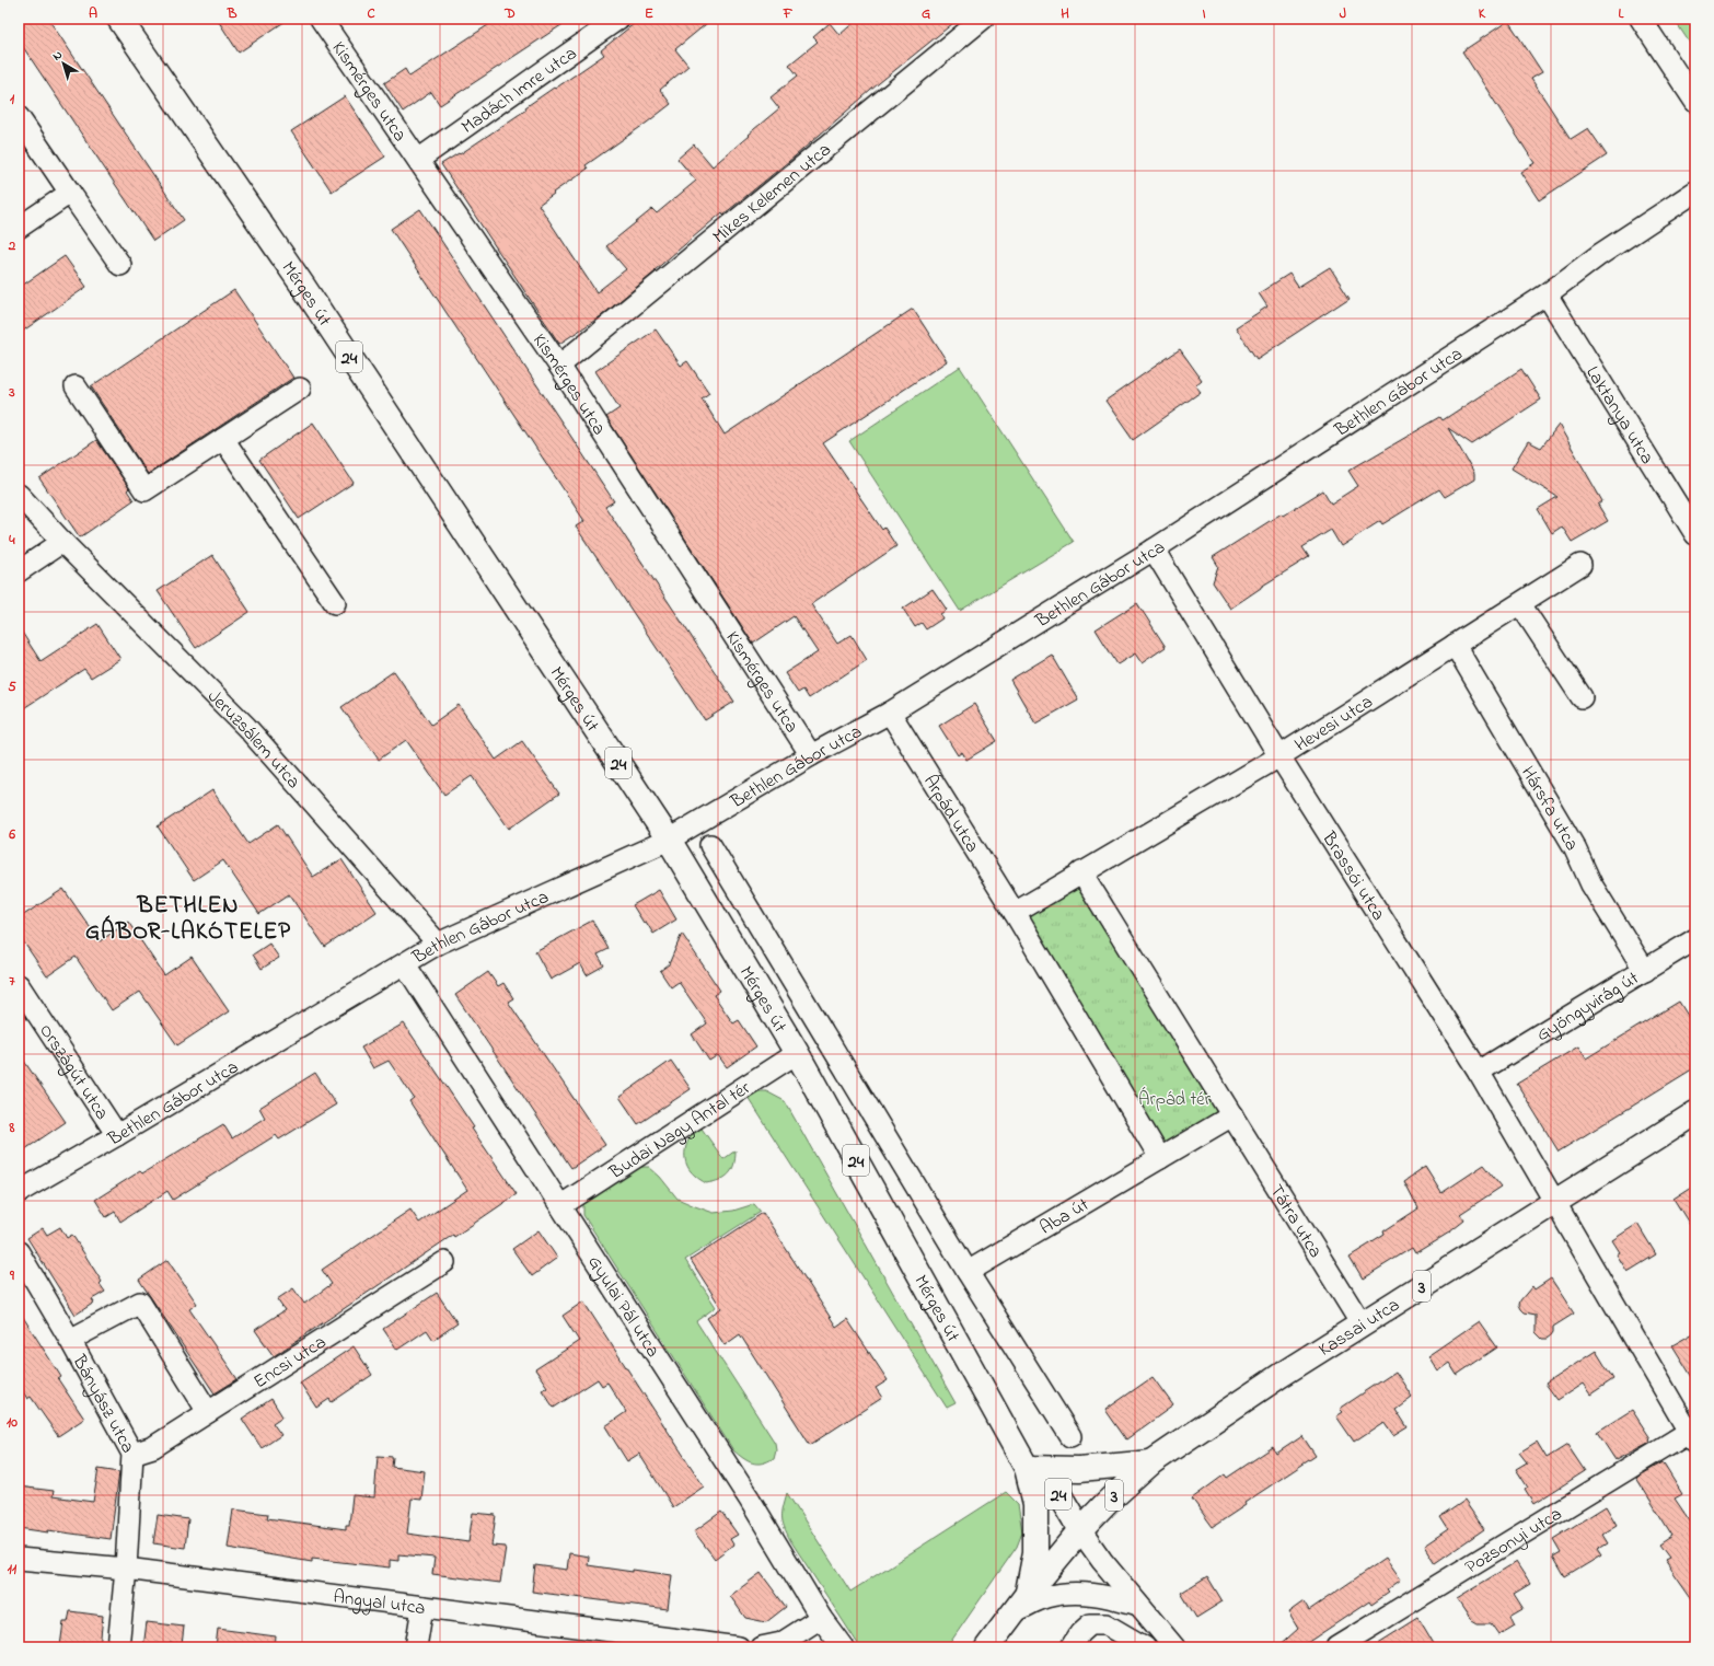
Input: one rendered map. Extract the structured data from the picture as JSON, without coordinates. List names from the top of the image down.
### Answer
{
  "streets": {
    "main road": [
      "Mérges út",
      "24",
      "3",
      "Kassai utca"
    ],
    "street": [
      "Madách Imre utca",
      "Kismérges utca",
      "Mikes Kelemen utca",
      "Bethlen Gábor utca",
      "Laktanya utca",
      "Hevesi utca",
      "Jeruzsálem utca",
      "Hársfa utca",
      "Árpád utca",
      "Brassói utca",
      "Gyöngyvirág út",
      "Országút utca",
      "Budai Nagy Antal tér",
      "Aba út",
      "Tátra utca",
      "Gyulai Pál utca",
      "Encsi utca",
      "Bányász utca",
      "Pozsonyi utca",
      "Angyal utca"
    ]
  },
  "crossings": [
    ["Madách Imre utca", "Kismérges utca"],
    ["Kismérges utca", "Mikes Kelemen utca"],
    ["Kismérges utca", "Bethlen Gábor utca"],
    ["Mérges út", "Bethlen Gábor utca"],
    ["Mérges út", "Budai Nagy Antal tér"],
    ["Mérges út", "Aba út"],
    ["Mérges út", "3"],
    ["Mérges út", "Kassai utca"],
    ["Bethlen Gábor utca", "Laktanya utca"],
    ["Bethlen Gábor utca", "Jeruzsálem utca"],
    ["Bethlen Gábor utca", "Árpád utca"],
    ["Bethlen Gábor utca", "Brassói utca"],
    ["Bethlen Gábor utca", "Országút utca"],
    ["Bethlen Gábor utca", "Gyulai Pál utca"],
    ["Hevesi utca", "Hársfa utca"],
    ["Hevesi utca", "Brassói utca"],
    ["Hársfa utca", "Gyöngyvirág út"],
    ["Brassói utca", "Gyöngyvirág út"],
    ["Brassói utca", "Kassai utca"],
    ["Brassói utca", "Pozsonyi utca"],
    ["Budai Nagy Antal tér", "Gyulai Pál utca"],
    ["Tátra utca", "Kassai utca"],
    ["3", "Kassai utca"],
    ["Encsi utca", "Bányász utca"],
    ["Bányász utca", "Angyal utca"]
  ],
  "districts": ["BETHLEN GÁBOR-LAKÓTELEP"],
  "parks": ["Árpád tér"],
  "north": "top left",
  "grid": {
    "columns": [
      "A",
      "B",
      "C",
      "D",
      "E",
      "F",
      "G",
      "H",
      "I",
      "J",
      "K",
      "L"
    ],
    "rows": [
      "1",
      "2",
      "3",
      "4",
      "5",
      "6",
      "7",
      "8",
      "9",
      "10",
      "11"
    ]
  }
}
